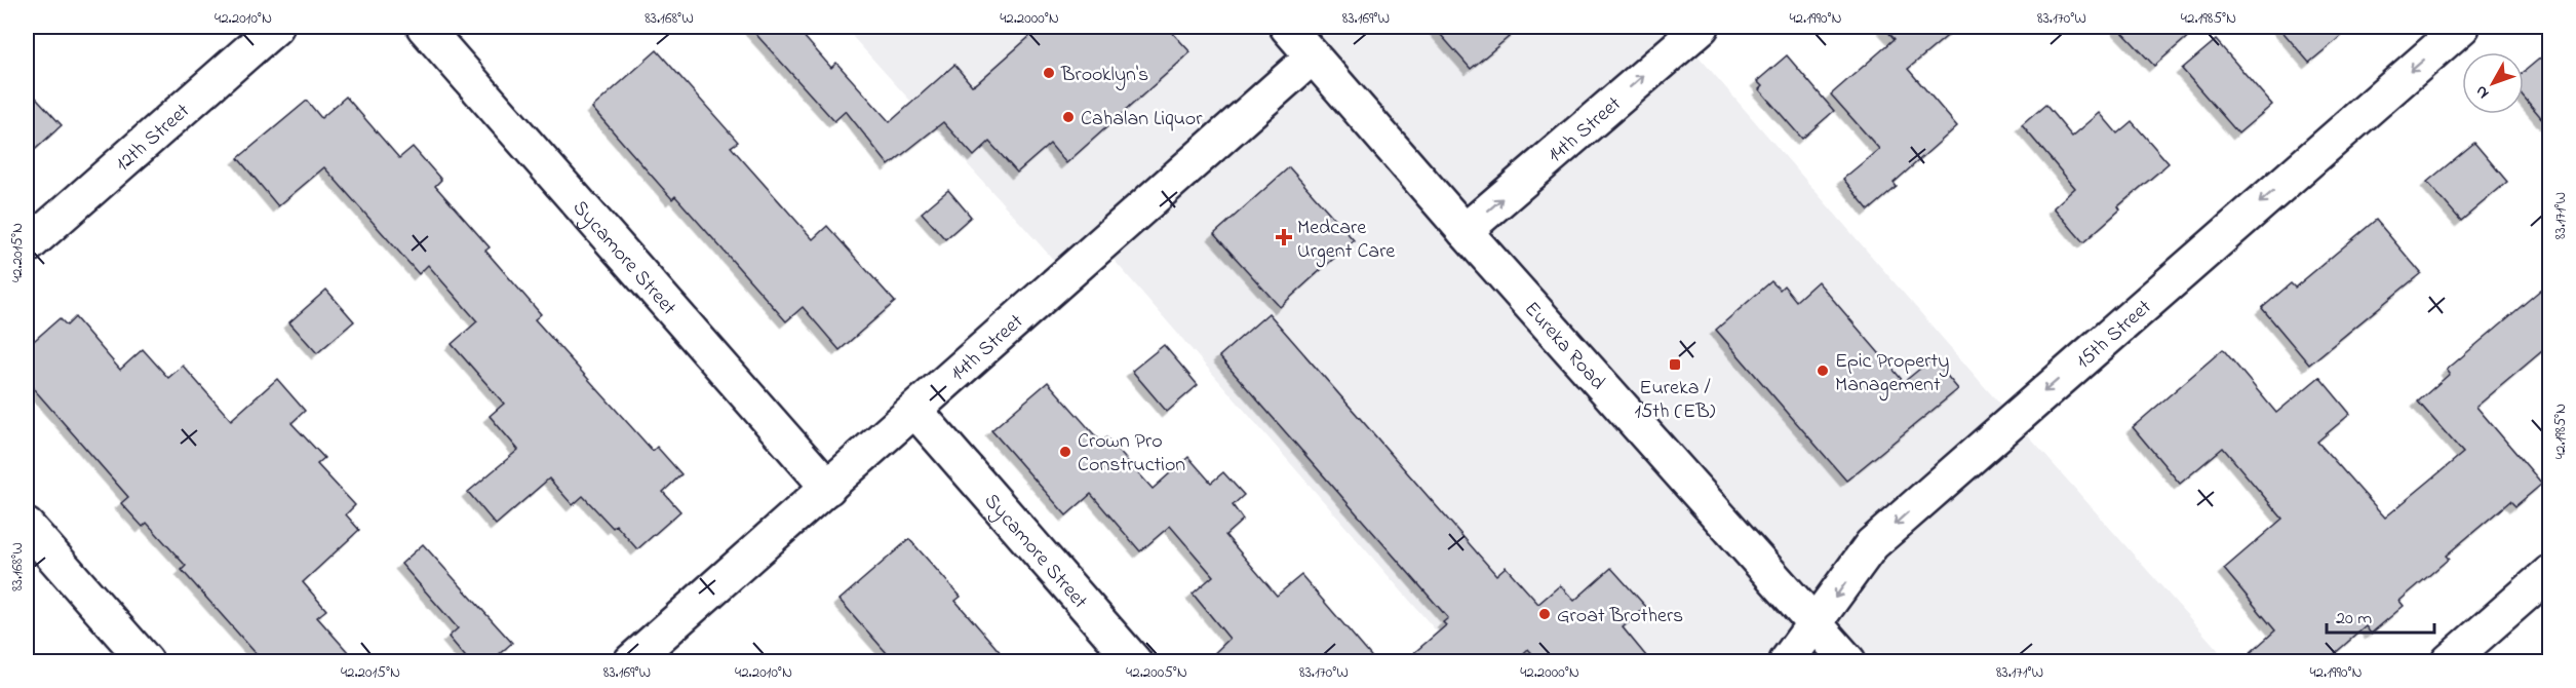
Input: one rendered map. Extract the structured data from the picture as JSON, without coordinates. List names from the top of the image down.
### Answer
{
  "streets": {
    "street": [
      "14th Street",
      "12th Street",
      "Sycamore Street",
      "15th Street",
      "Eureka Road"
    ]
  },
  "crossings": [
    ["14th Street", "Sycamore Street"],
    ["14th Street", "Eureka Road"],
    ["15th Street", "Eureka Road"]
  ],
  "one_way": ["15th Street"],
  "places": {
    "other": [
      "Brooklyn's",
      "Cahalan Liquor",
      "Epic Property Management",
      "Crown Pro Construction",
      "Groat Brothers"
    ],
    "health": ["Medcare Urgent Care"],
    "transit": ["Eureka / 15th (EB)"]
  },
  "scale_bar": "20 m",
  "north": "bottom left",
  "coordinates": [
    "42.2010°N",
    "83.168°W",
    "42.2000°N",
    "83.169°W",
    "42.1990°N",
    "83.170°W",
    "42.1985°N",
    "83.171°W",
    "42.2015°N",
    "42.2005°N"
  ]
}
